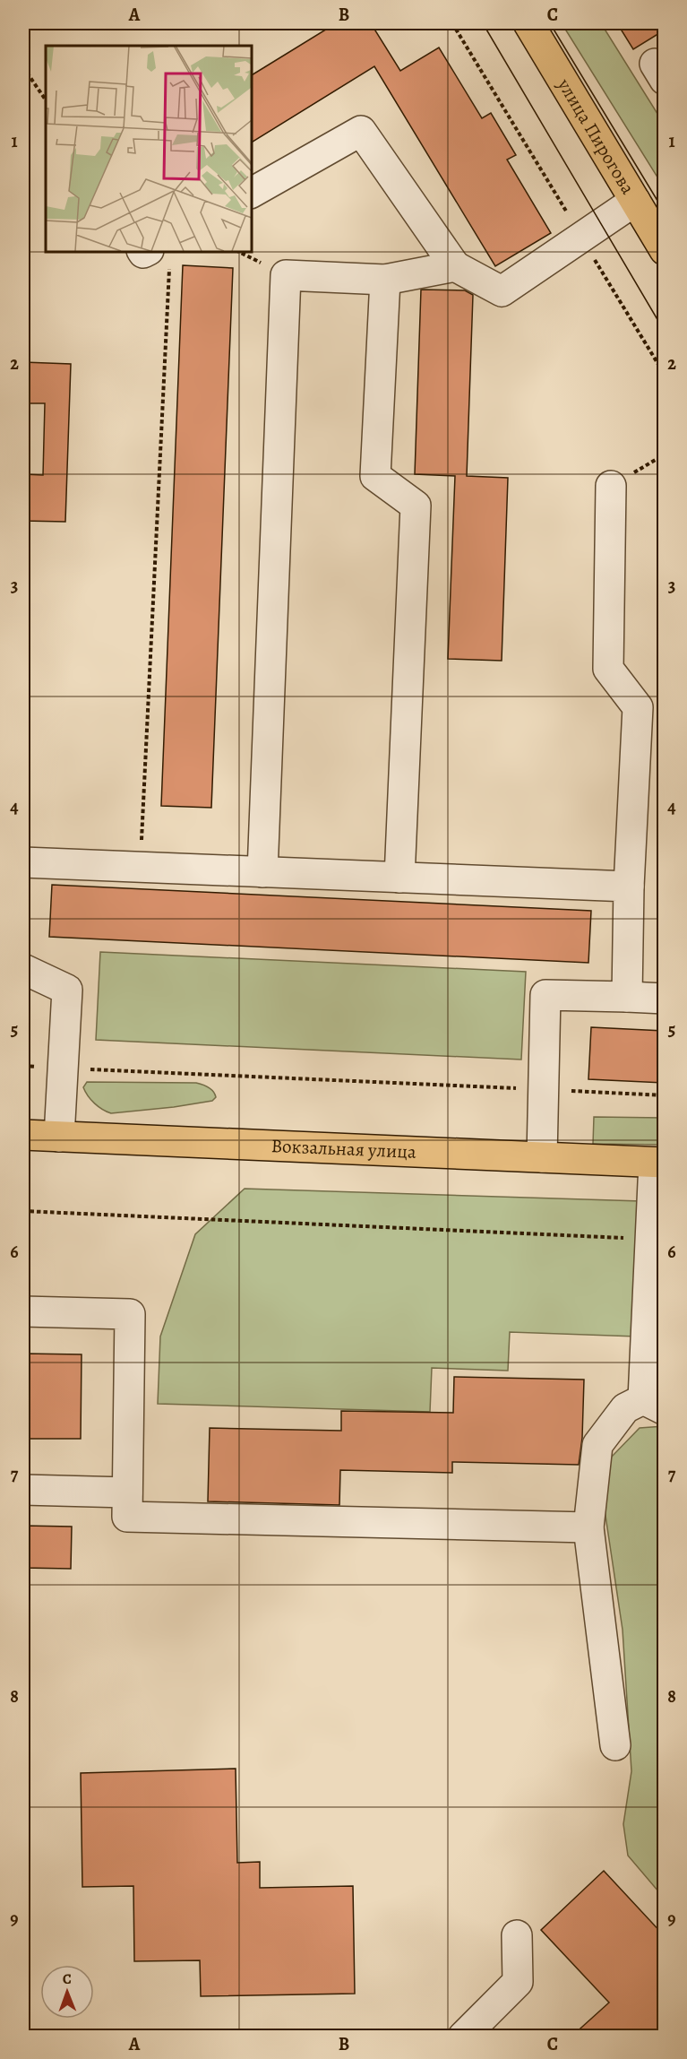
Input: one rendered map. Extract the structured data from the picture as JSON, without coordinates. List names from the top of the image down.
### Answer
{
  "streets": {
    "main road": ["улица Пирогова", "Вокзальная улица"]
  },
  "north": "top",
  "grid": {
    "columns": ["A", "B", "C"],
    "rows": [
      "1",
      "2",
      "3",
      "4",
      "5",
      "6",
      "7",
      "8",
      "9"
    ]
  }
}
